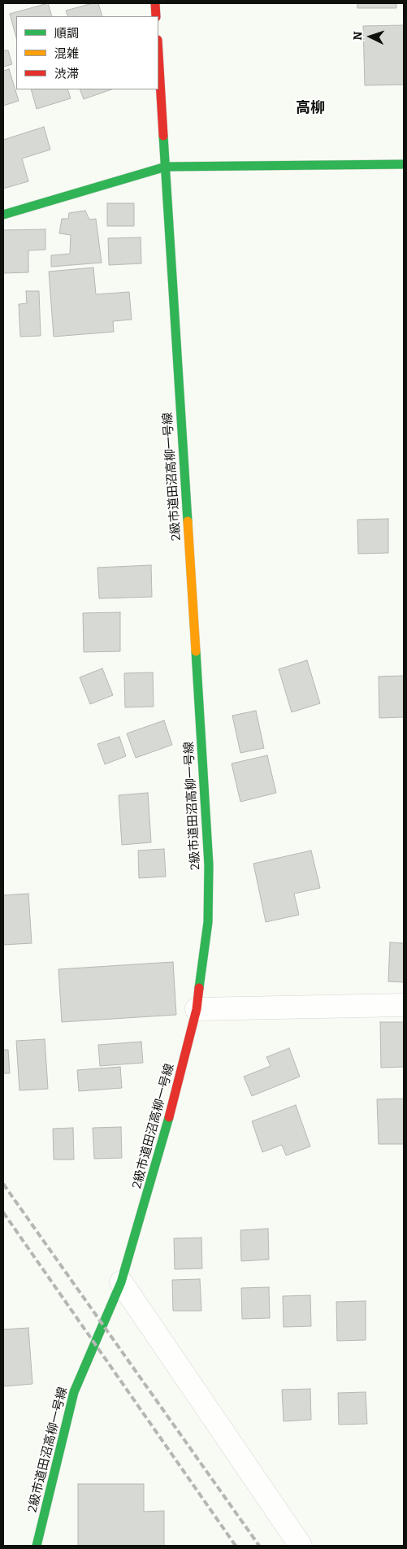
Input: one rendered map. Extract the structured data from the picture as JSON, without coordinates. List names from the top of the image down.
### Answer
{
  "streets": {
    "street": ["2級市道田沼高柳一号線"]
  },
  "districts": ["高柳"],
  "legend": ["順調", "混雑", "渋滞"],
  "north": "left"
}
